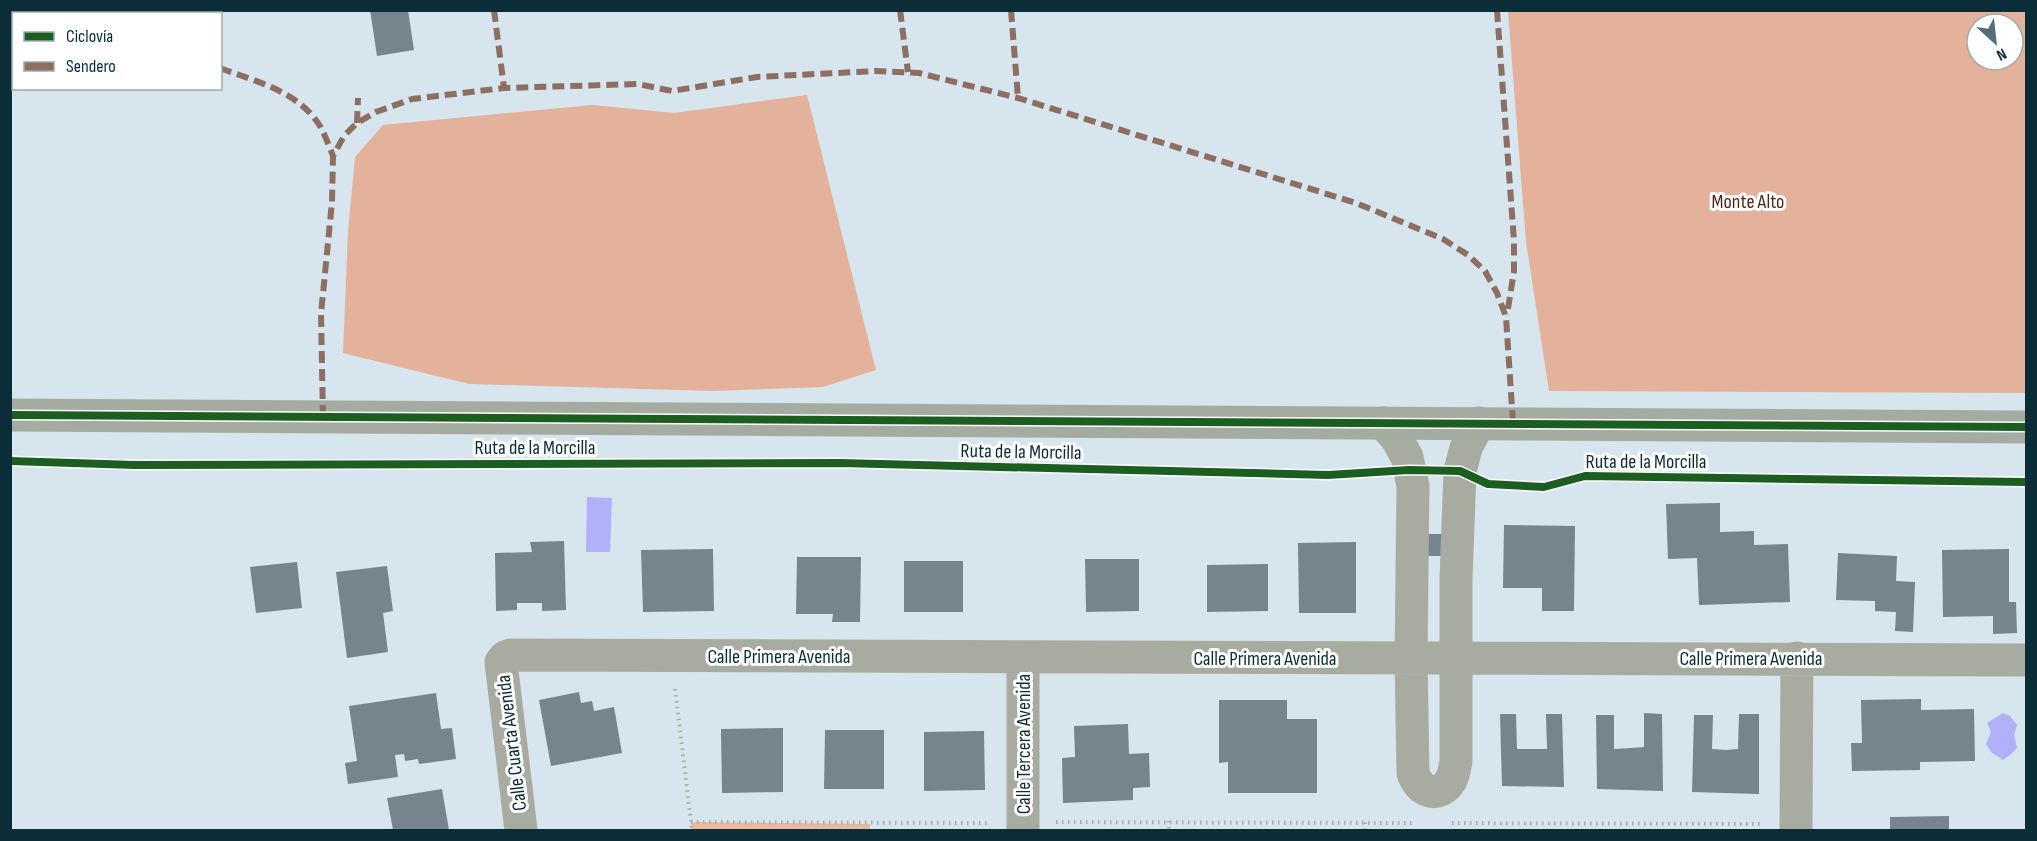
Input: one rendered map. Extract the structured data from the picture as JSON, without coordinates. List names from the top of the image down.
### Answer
{
  "streets": {
    "street": ["Calle Primera Avenida", "Calle Cuarta Avenida", "Calle Tercera Avenida"],
    "cycle path": ["Ruta de la Morcilla"]
  },
  "crossings": [
    ["Calle Primera Avenida", "Calle Cuarta Avenida"],
    ["Calle Primera Avenida", "Calle Tercera Avenida"]
  ],
  "parks": ["Monte Alto"],
  "legend": ["Ciclovía", "Sendero"],
  "north": "bottom right"
}
